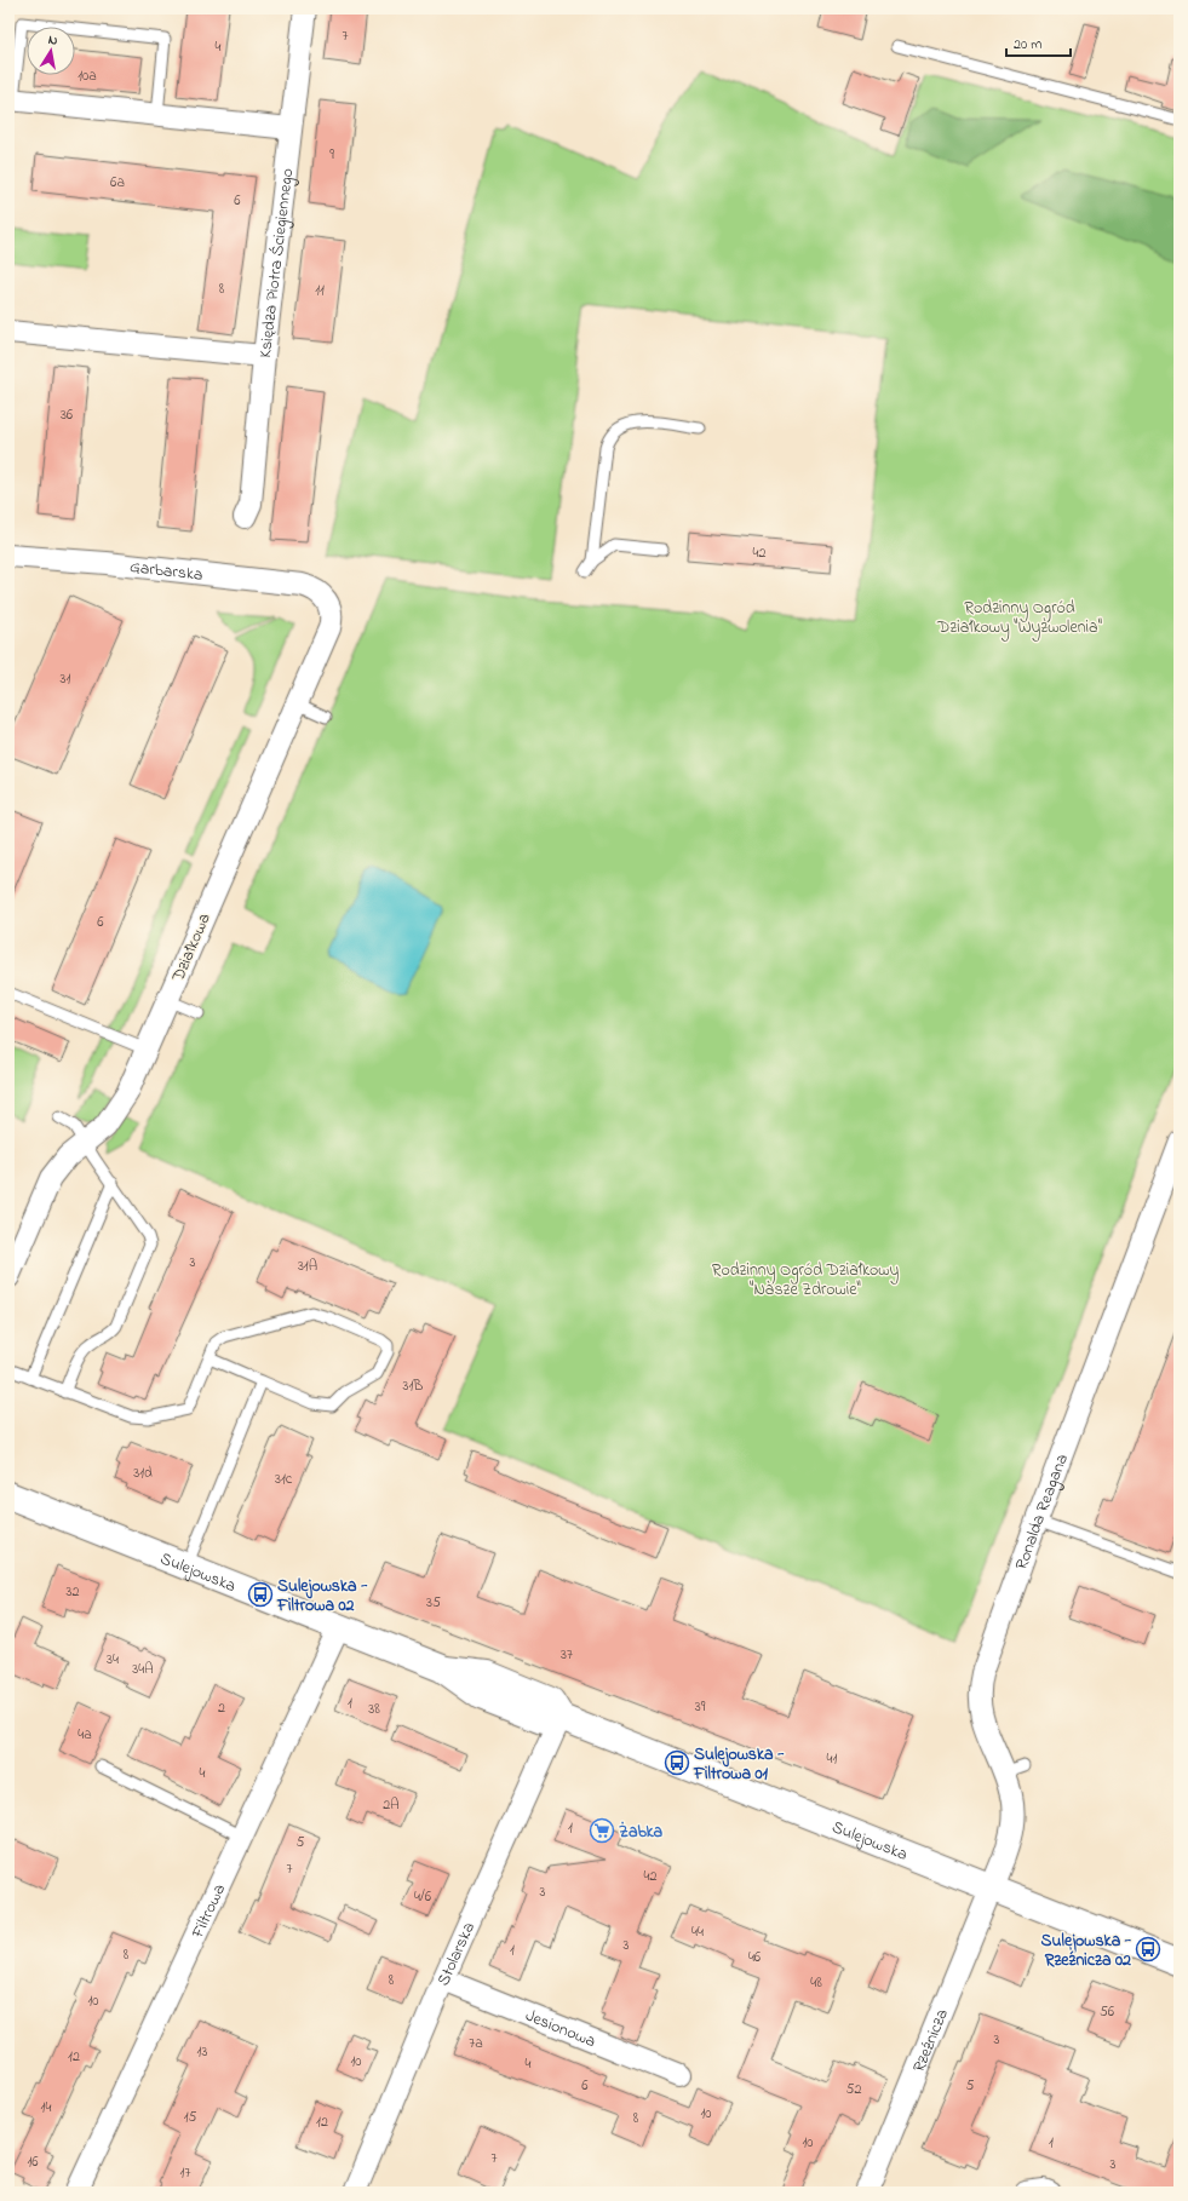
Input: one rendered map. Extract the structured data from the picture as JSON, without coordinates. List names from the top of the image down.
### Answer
{
  "streets": {
    "main road": ["Sulejowska"],
    "street": [
      "Księdza Piotra Ściegiennego",
      "Garbarska",
      "Działkowa",
      "Ronalda Reagana",
      "Filtrowa",
      "Stolarska",
      "Jesionowa",
      "Rzeźnicza"
    ]
  },
  "crossings": [
    ["Garbarska", "Działkowa"],
    ["Ronalda Reagana", "Sulejowska"],
    ["Ronalda Reagana", "Rzeźnicza"],
    ["Sulejowska", "Filtrowa"],
    ["Sulejowska", "Stolarska"],
    ["Sulejowska", "Rzeźnicza"],
    ["Stolarska", "Jesionowa"]
  ],
  "parks": ["Rodzinny Ogród Działkowy \"Wyzwolenia\"", "Rodzinny Ogród Działkowy \"Nasze Zdrowie\""],
  "places": {
    "bus stop": ["Sulejowska - Filtrowa 02", "Sulejowska - Filtrowa 01", "Sulejowska - Rzeźnicza 02"],
    "supermarket": ["Żabka"]
  },
  "house_numbers": [
    "7",
    "4",
    "10a",
    "9",
    "6a",
    "6",
    "8",
    "11",
    "36",
    "42",
    "31",
    "6",
    "3",
    "31A",
    "31B",
    "31d",
    "31c",
    "32",
    "35",
    "37",
    "34",
    "34A",
    "1",
    "39",
    "2",
    "38",
    "4a",
    "41",
    "4",
    "2A",
    "1",
    "5",
    "7",
    "42",
    "3",
    "4/6",
    "44",
    "3",
    "1",
    "8",
    "46",
    "8",
    "48",
    "10",
    "56",
    "3",
    "7a",
    "13",
    "12",
    "10",
    "4",
    "6",
    "5",
    "52",
    "14",
    "10",
    "15",
    "8",
    "12",
    "10",
    "1",
    "7",
    "16",
    "3",
    "17"
  ],
  "scale_bar": "20 m",
  "north": "top"
}
